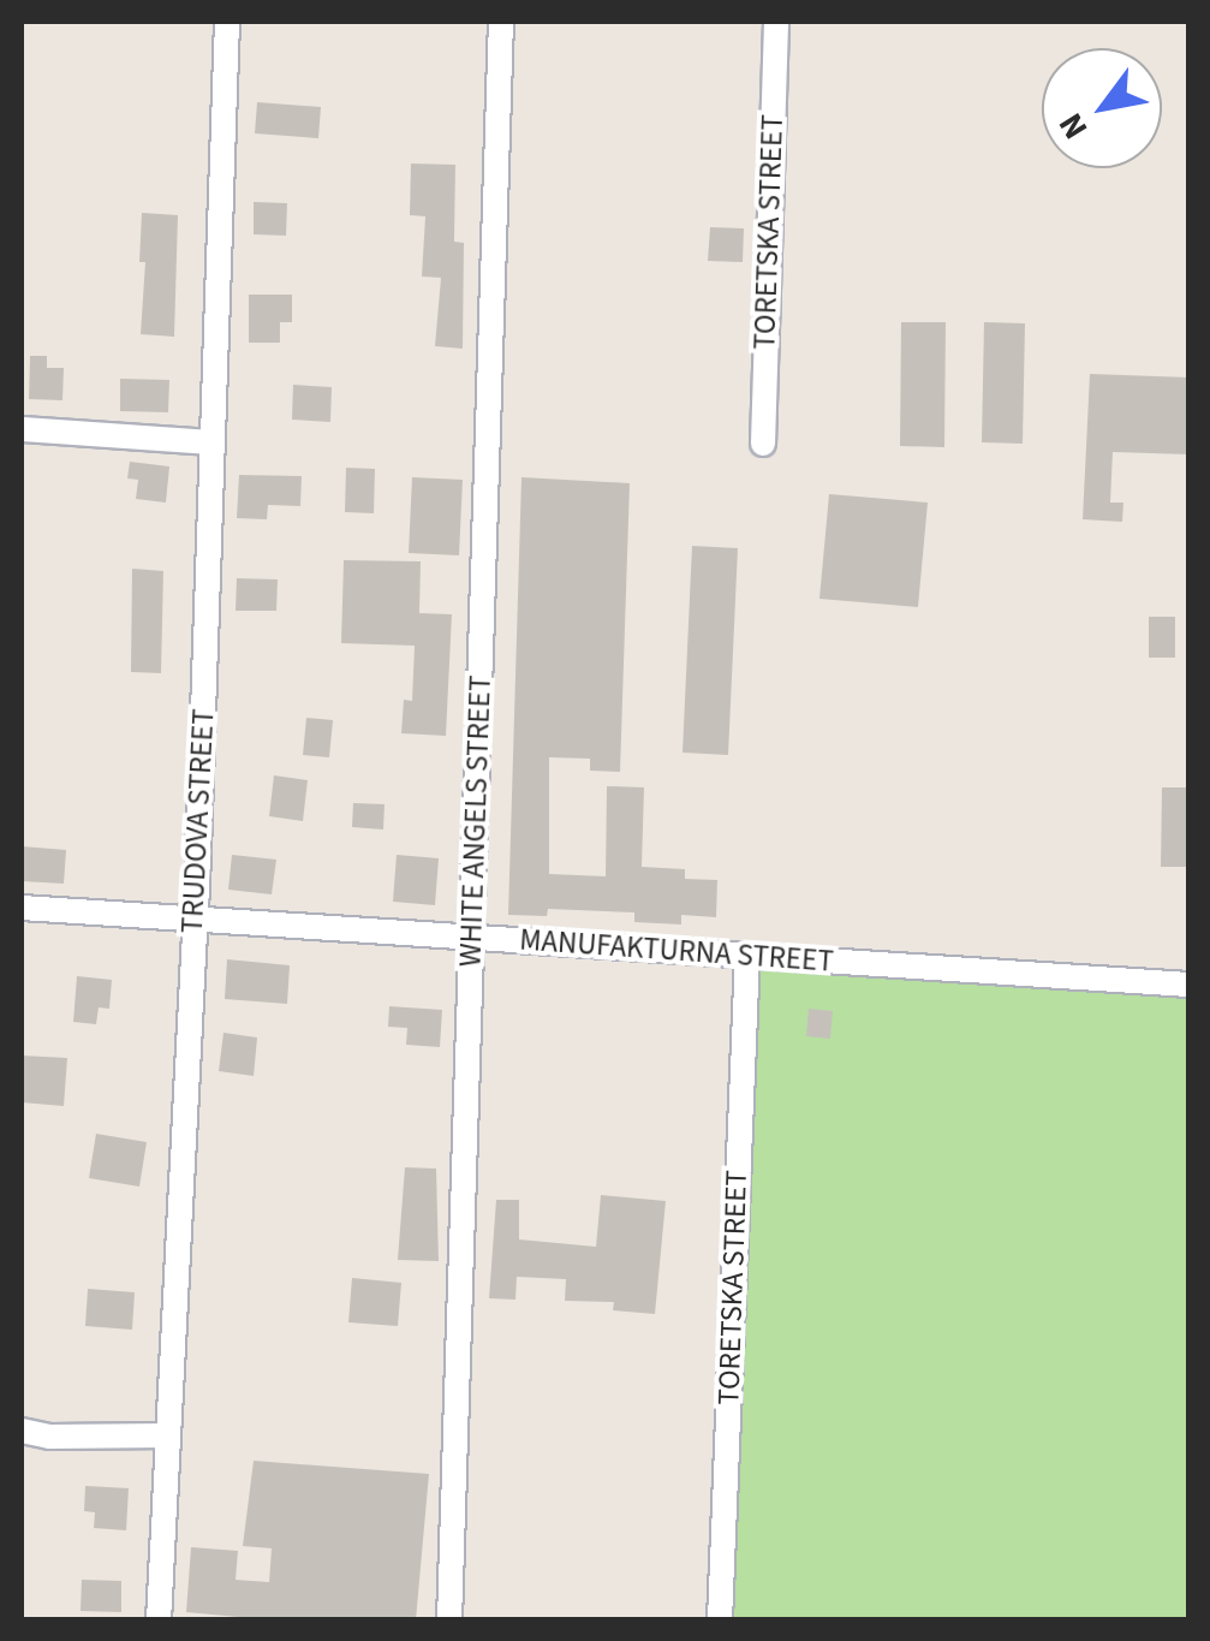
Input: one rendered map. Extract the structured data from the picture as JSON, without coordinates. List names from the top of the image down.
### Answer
{
  "streets": {
    "street": [
      "TORETSKA STREET",
      "TRUDOVA STREET",
      "WHITE ANGELS STREET",
      "MANUFAKTURNA STREET"
    ]
  },
  "crossings": [
    ["TORETSKA STREET", "MANUFAKTURNA STREET"],
    ["TRUDOVA STREET", "MANUFAKTURNA STREET"],
    ["WHITE ANGELS STREET", "MANUFAKTURNA STREET"]
  ],
  "north": "bottom left"
}
